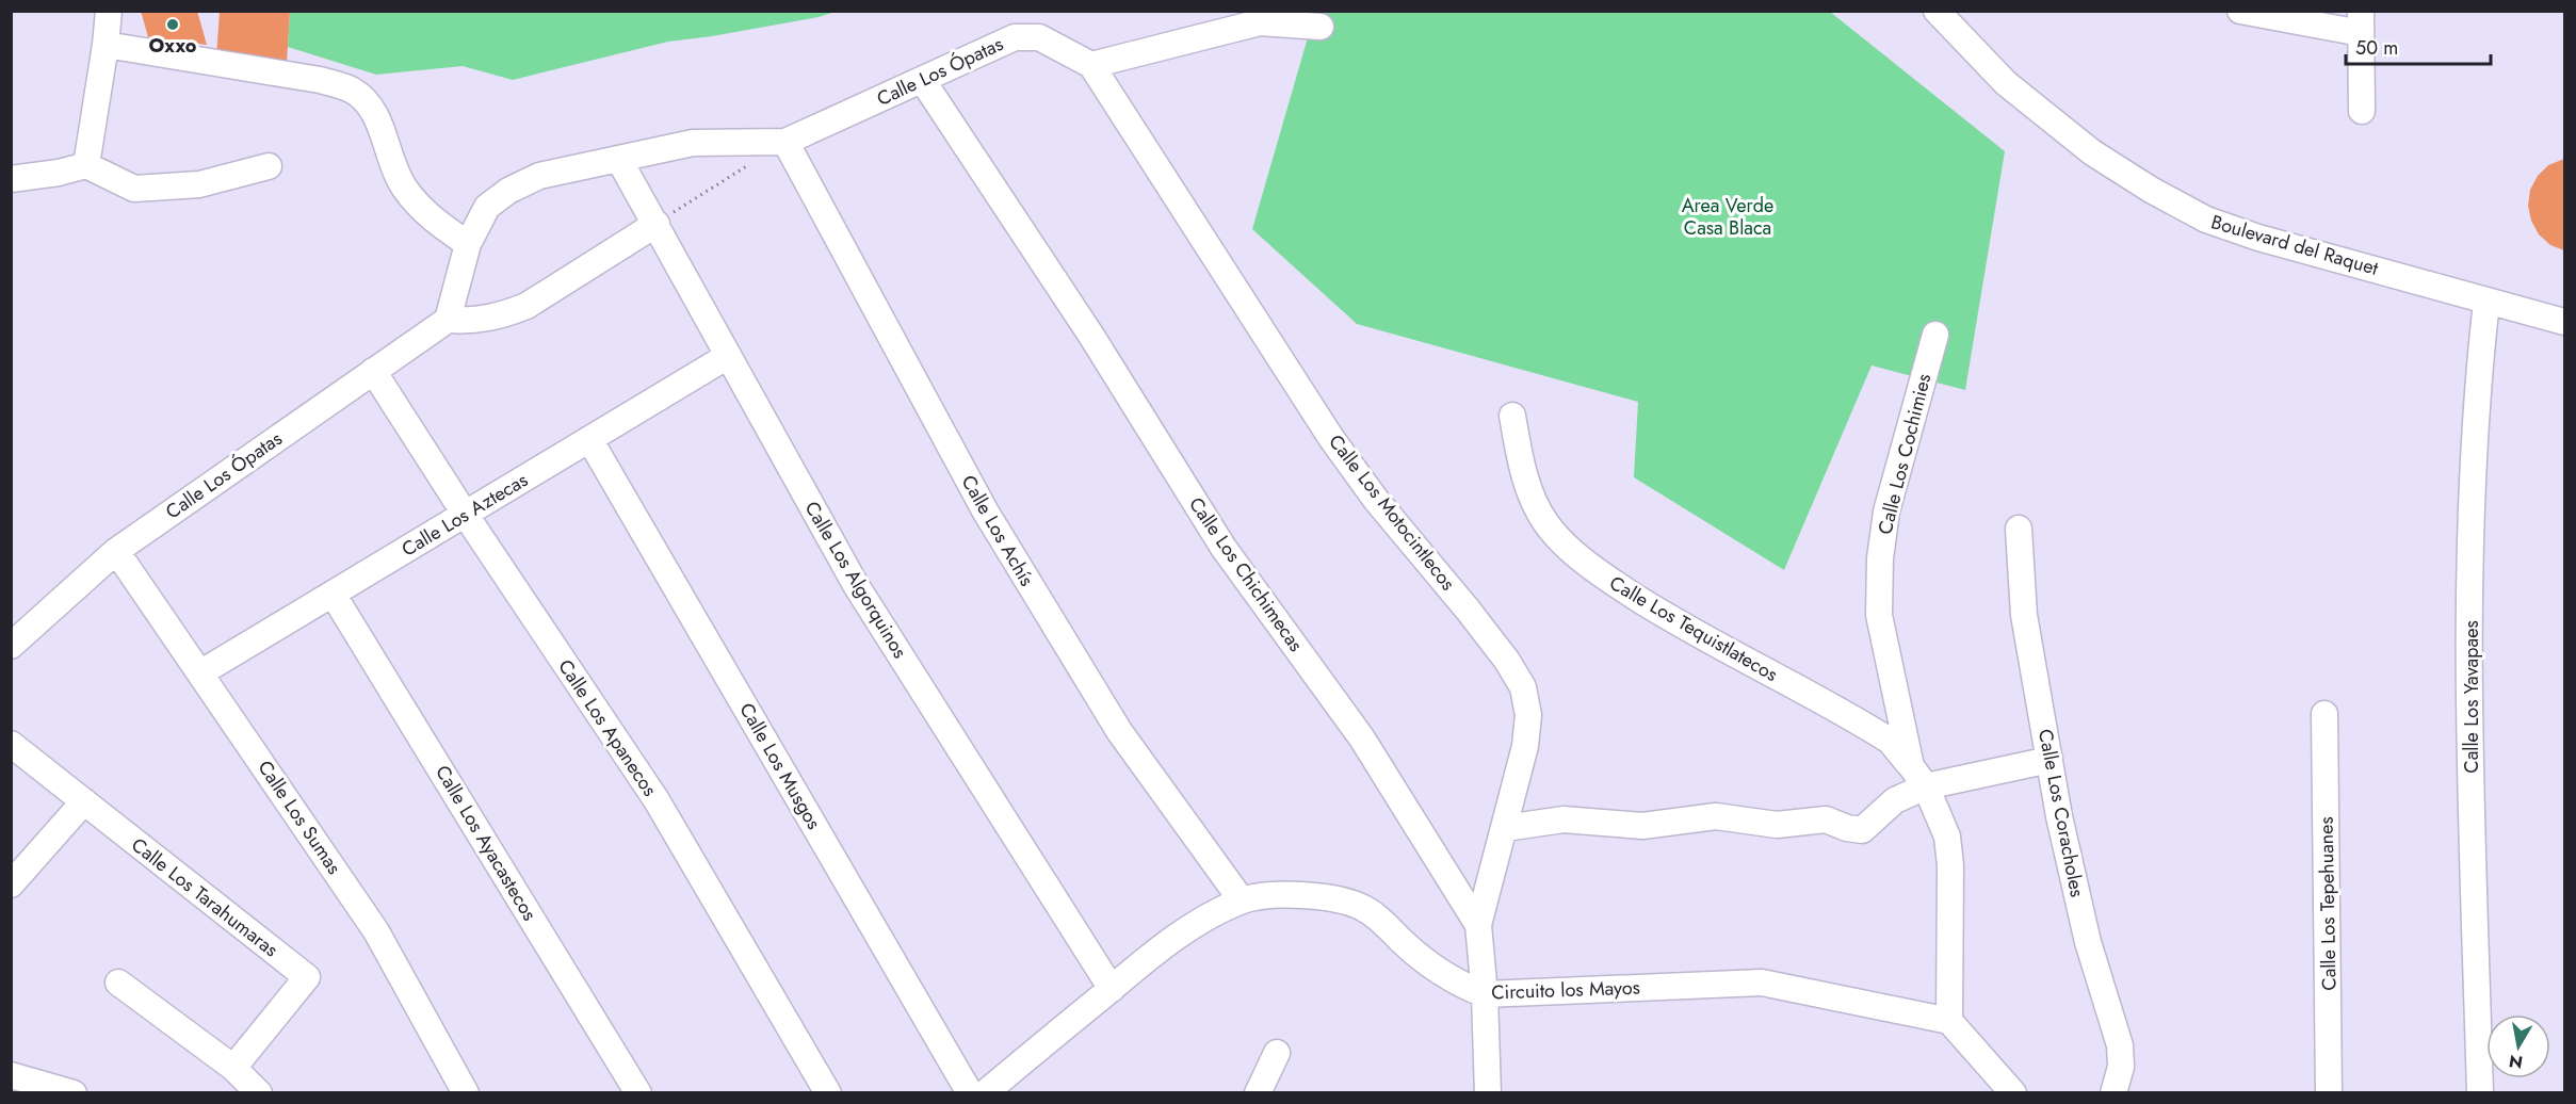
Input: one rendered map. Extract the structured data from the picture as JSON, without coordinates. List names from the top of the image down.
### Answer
{
  "streets": {
    "street": [
      "Calle Los Ópatas",
      "Boulevard del Raquet",
      "Calle Los Cochimies",
      "Calle Los Motocintlecos",
      "Calle Los Aztecas",
      "Calle Los Achís",
      "Calle Los Chichimecas",
      "Calle Los Algorquinos",
      "Calle Los Tequistlatecos",
      "Calle Los Yavapaes",
      "Calle Los Apanecos",
      "Calle Los Musgos",
      "Calle Los Coracholes",
      "Calle Los Sumas",
      "Calle Los Ayacastecos",
      "Calle Los Tarahumaras",
      "Calle Los Tepehuanes",
      "Circuito los Mayos"
    ]
  },
  "crossings": [
    ["Calle Los Ópatas", "Calle Los Motocintlecos"],
    ["Calle Los Ópatas", "Calle Los Achís"],
    ["Calle Los Ópatas", "Calle Los Chichimecas"],
    ["Calle Los Ópatas", "Calle Los Algorquinos"],
    ["Calle Los Ópatas", "Calle Los Apanecos"],
    ["Calle Los Ópatas", "Calle Los Sumas"],
    ["Boulevard del Raquet", "Calle Los Yavapaes"],
    ["Calle Los Cochimies", "Calle Los Tequistlatecos"],
    ["Calle Los Cochimies", "Circuito los Mayos"],
    ["Calle Los Motocintlecos", "Calle Los Chichimecas"],
    ["Calle Los Aztecas", "Calle Los Algorquinos"],
    ["Calle Los Aztecas", "Calle Los Apanecos"],
    ["Calle Los Aztecas", "Calle Los Musgos"],
    ["Calle Los Aztecas", "Calle Los Sumas"],
    ["Calle Los Aztecas", "Calle Los Ayacastecos"],
    ["Calle Los Achís", "Circuito los Mayos"],
    ["Calle Los Chichimecas", "Circuito los Mayos"],
    ["Calle Los Algorquinos", "Circuito los Mayos"]
  ],
  "parks": ["Area Verde Casa Blaca"],
  "places": ["Oxxo"],
  "scale_bar": "50 m",
  "north": "bottom"
}
